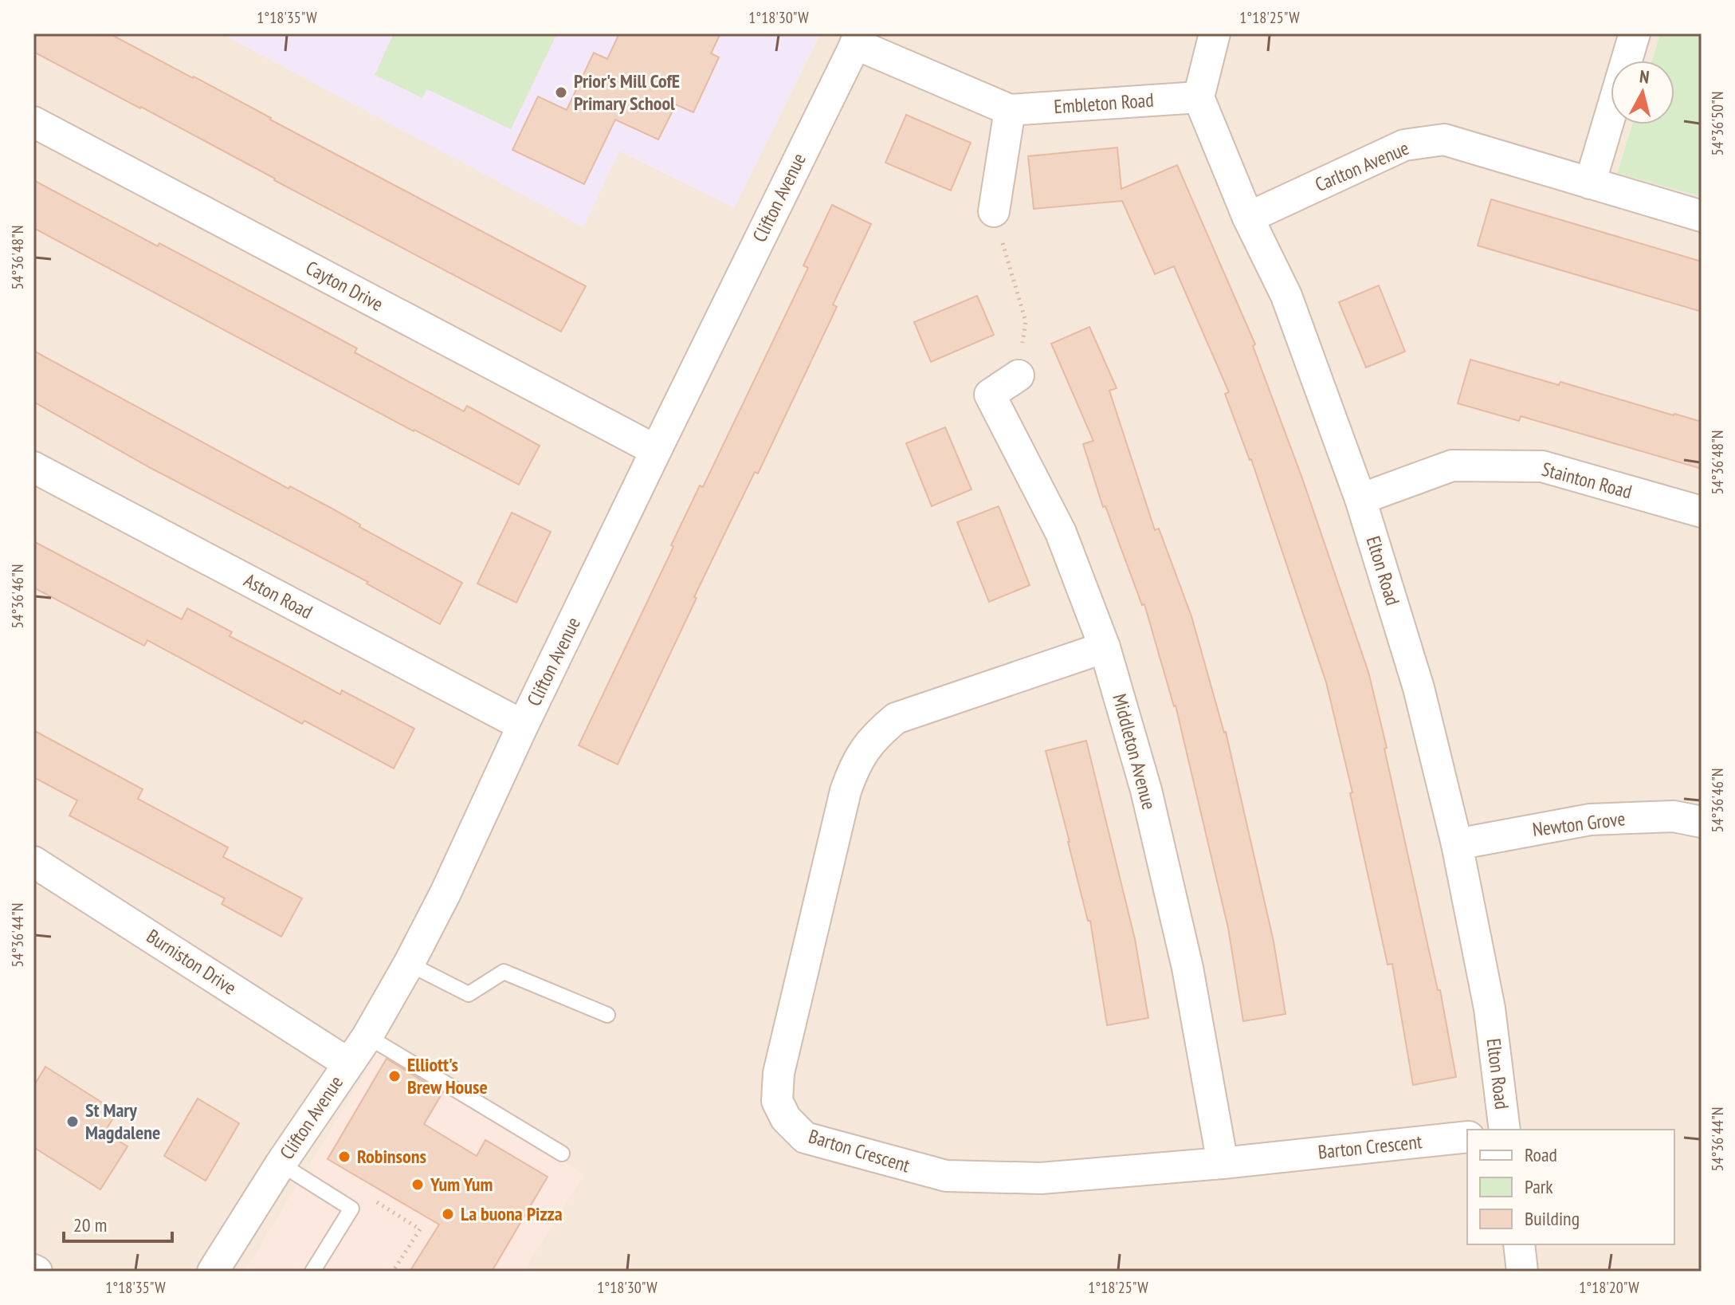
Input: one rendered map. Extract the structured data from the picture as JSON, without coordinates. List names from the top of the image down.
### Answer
{
  "streets": {
    "street": [
      "Embleton Road",
      "Carlton Avenue",
      "Clifton Avenue",
      "Cayton Drive",
      "Stainton Road",
      "Elton Road",
      "Aston Road",
      "Middleton Avenue",
      "Newton Grove",
      "Burniston Drive",
      "Barton Crescent"
    ]
  },
  "crossings": [
    ["Embleton Road", "Clifton Avenue"],
    ["Embleton Road", "Elton Road"],
    ["Carlton Avenue", "Elton Road"],
    ["Clifton Avenue", "Cayton Drive"],
    ["Clifton Avenue", "Aston Road"],
    ["Clifton Avenue", "Burniston Drive"],
    ["Stainton Road", "Elton Road"],
    ["Elton Road", "Newton Grove"],
    ["Middleton Avenue", "Barton Crescent"]
  ],
  "places": [
    "Prior's Mill CofE Primary School",
    "Elliott's Brew House",
    "St Mary Magdalene",
    "Robinsons",
    "Yum Yum",
    "La buona Pizza"
  ],
  "legend": ["Road", "Park", "Building"],
  "scale_bar": "20 m",
  "north": "top",
  "coordinates": [
    "1°18'35\"W",
    "1°18'30\"W",
    "1°18'25\"W",
    "54°36'50\"N",
    "54°36'48\"N",
    "54°36'46\"N",
    "54°36'44\"N",
    "1°18'20\"W"
  ]
}
